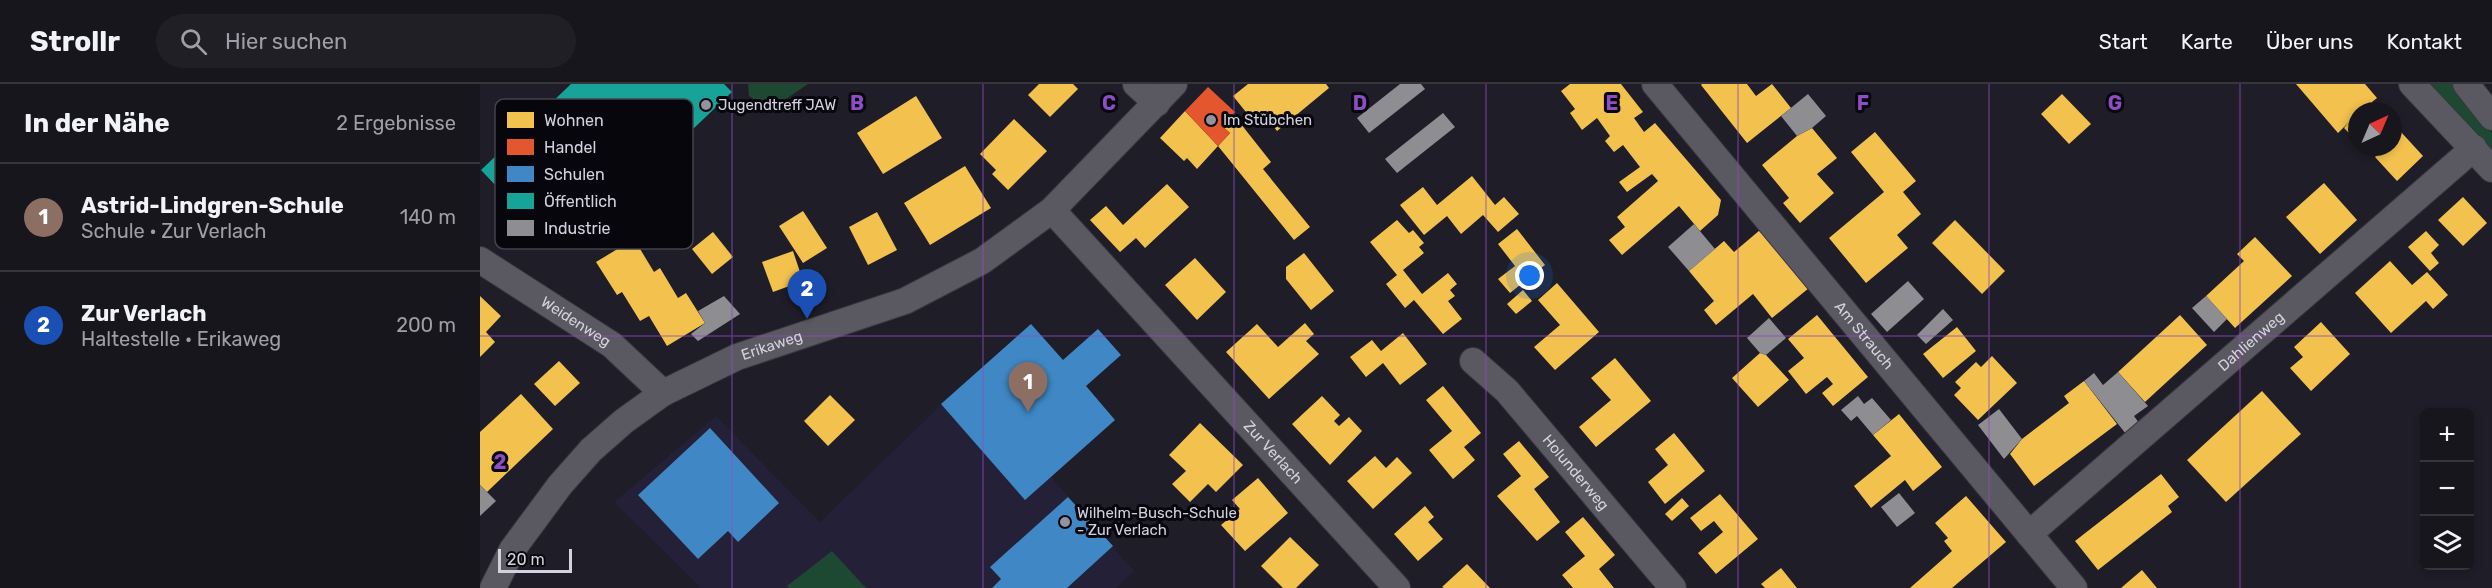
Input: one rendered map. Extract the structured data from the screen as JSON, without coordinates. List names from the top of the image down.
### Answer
{
  "streets": {
    "street": [
      "Weidenweg",
      "Am Strauch",
      "Dahlienweg",
      "Erikaweg",
      "Zur Verlach",
      "Holunderweg"
    ]
  },
  "crossings": [
    ["Weidenweg", "Erikaweg"],
    ["Am Strauch", "Dahlienweg"],
    ["Erikaweg", "Zur Verlach"]
  ],
  "places": ["Jugendtreff JAW", "Im Stübchen", "Wilhelm-Busch-Schule - Zur Verlach"],
  "legend": [
    "Wohnen",
    "Handel",
    "Schulen",
    "Öffentlich",
    "Industrie"
  ],
  "scale_bar": "20 m",
  "north": "top right",
  "page": {
    "header": "Strollr",
    "search": "Hier suchen",
    "nav": [
      "Start",
      "Karte",
      "Über uns",
      "Kontakt"
    ],
    "heading": ["In der Nähe", "2 Ergebnisse"],
    "list": [
      {
        "mark": "1",
        "name": "Astrid-Lindgren-Schule",
        "note": "Schule · Zur Verlach",
        "value": "140 m"
      },
      {
        "mark": "2",
        "name": "Zur Verlach",
        "note": "Haltestelle · Erikaweg",
        "value": "200 m"
      }
    ],
    "pins": ["2", "1"],
    "map_buttons": ["+", "−"],
    "scale": "20 m"
  },
  "grid": {
    "columns": [
      "B",
      "C",
      "D",
      "E",
      "F",
      "G"
    ],
    "rows": ["2"]
  }
}
